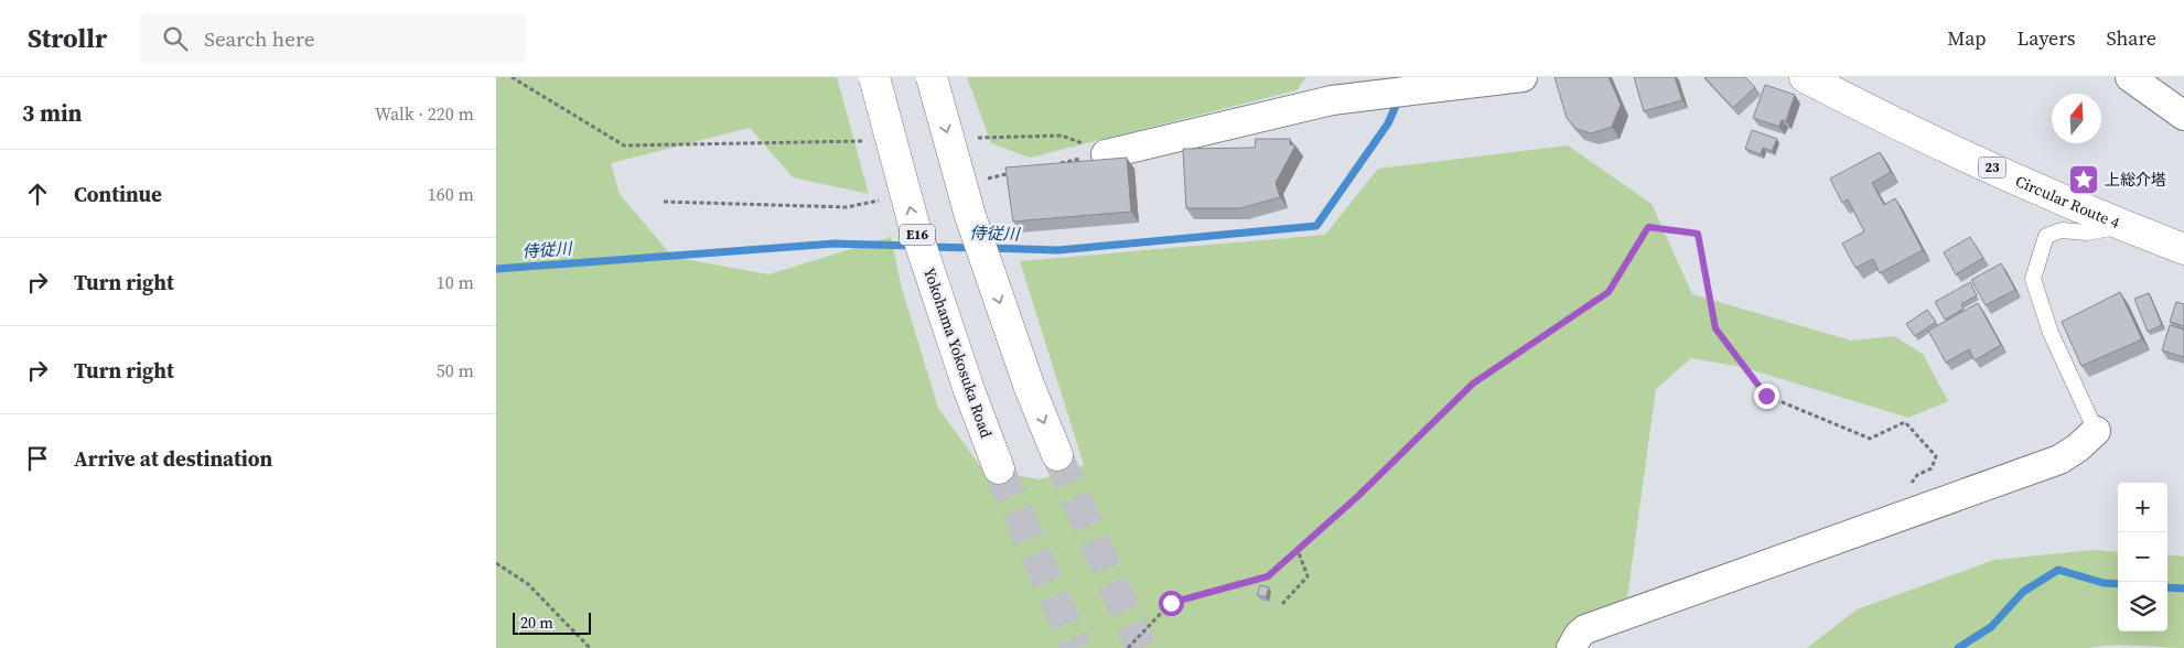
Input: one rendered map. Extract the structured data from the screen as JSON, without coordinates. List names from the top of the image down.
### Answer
{
  "streets": {
    "main road": [
      "23",
      "Circular Route 4",
      "E16",
      "Yokohama Yokosuka Road"
    ]
  },
  "water": ["侍従川"],
  "places": {
    "place": ["上総介塔"]
  },
  "scale_bar": "20 m",
  "north": "top",
  "page": {
    "header": "Strollr",
    "search": "Search here",
    "nav": ["Map", "Layers", "Share"],
    "heading": ["3 min", "Walk · 220 m"],
    "list": [
      ["Continue", "160 m"],
      ["Turn right", "10 m"],
      ["Turn right", "50 m"],
      "Arrive at destination"
    ],
    "map_buttons": ["+", "−"],
    "scale": "20 m"
  }
}
